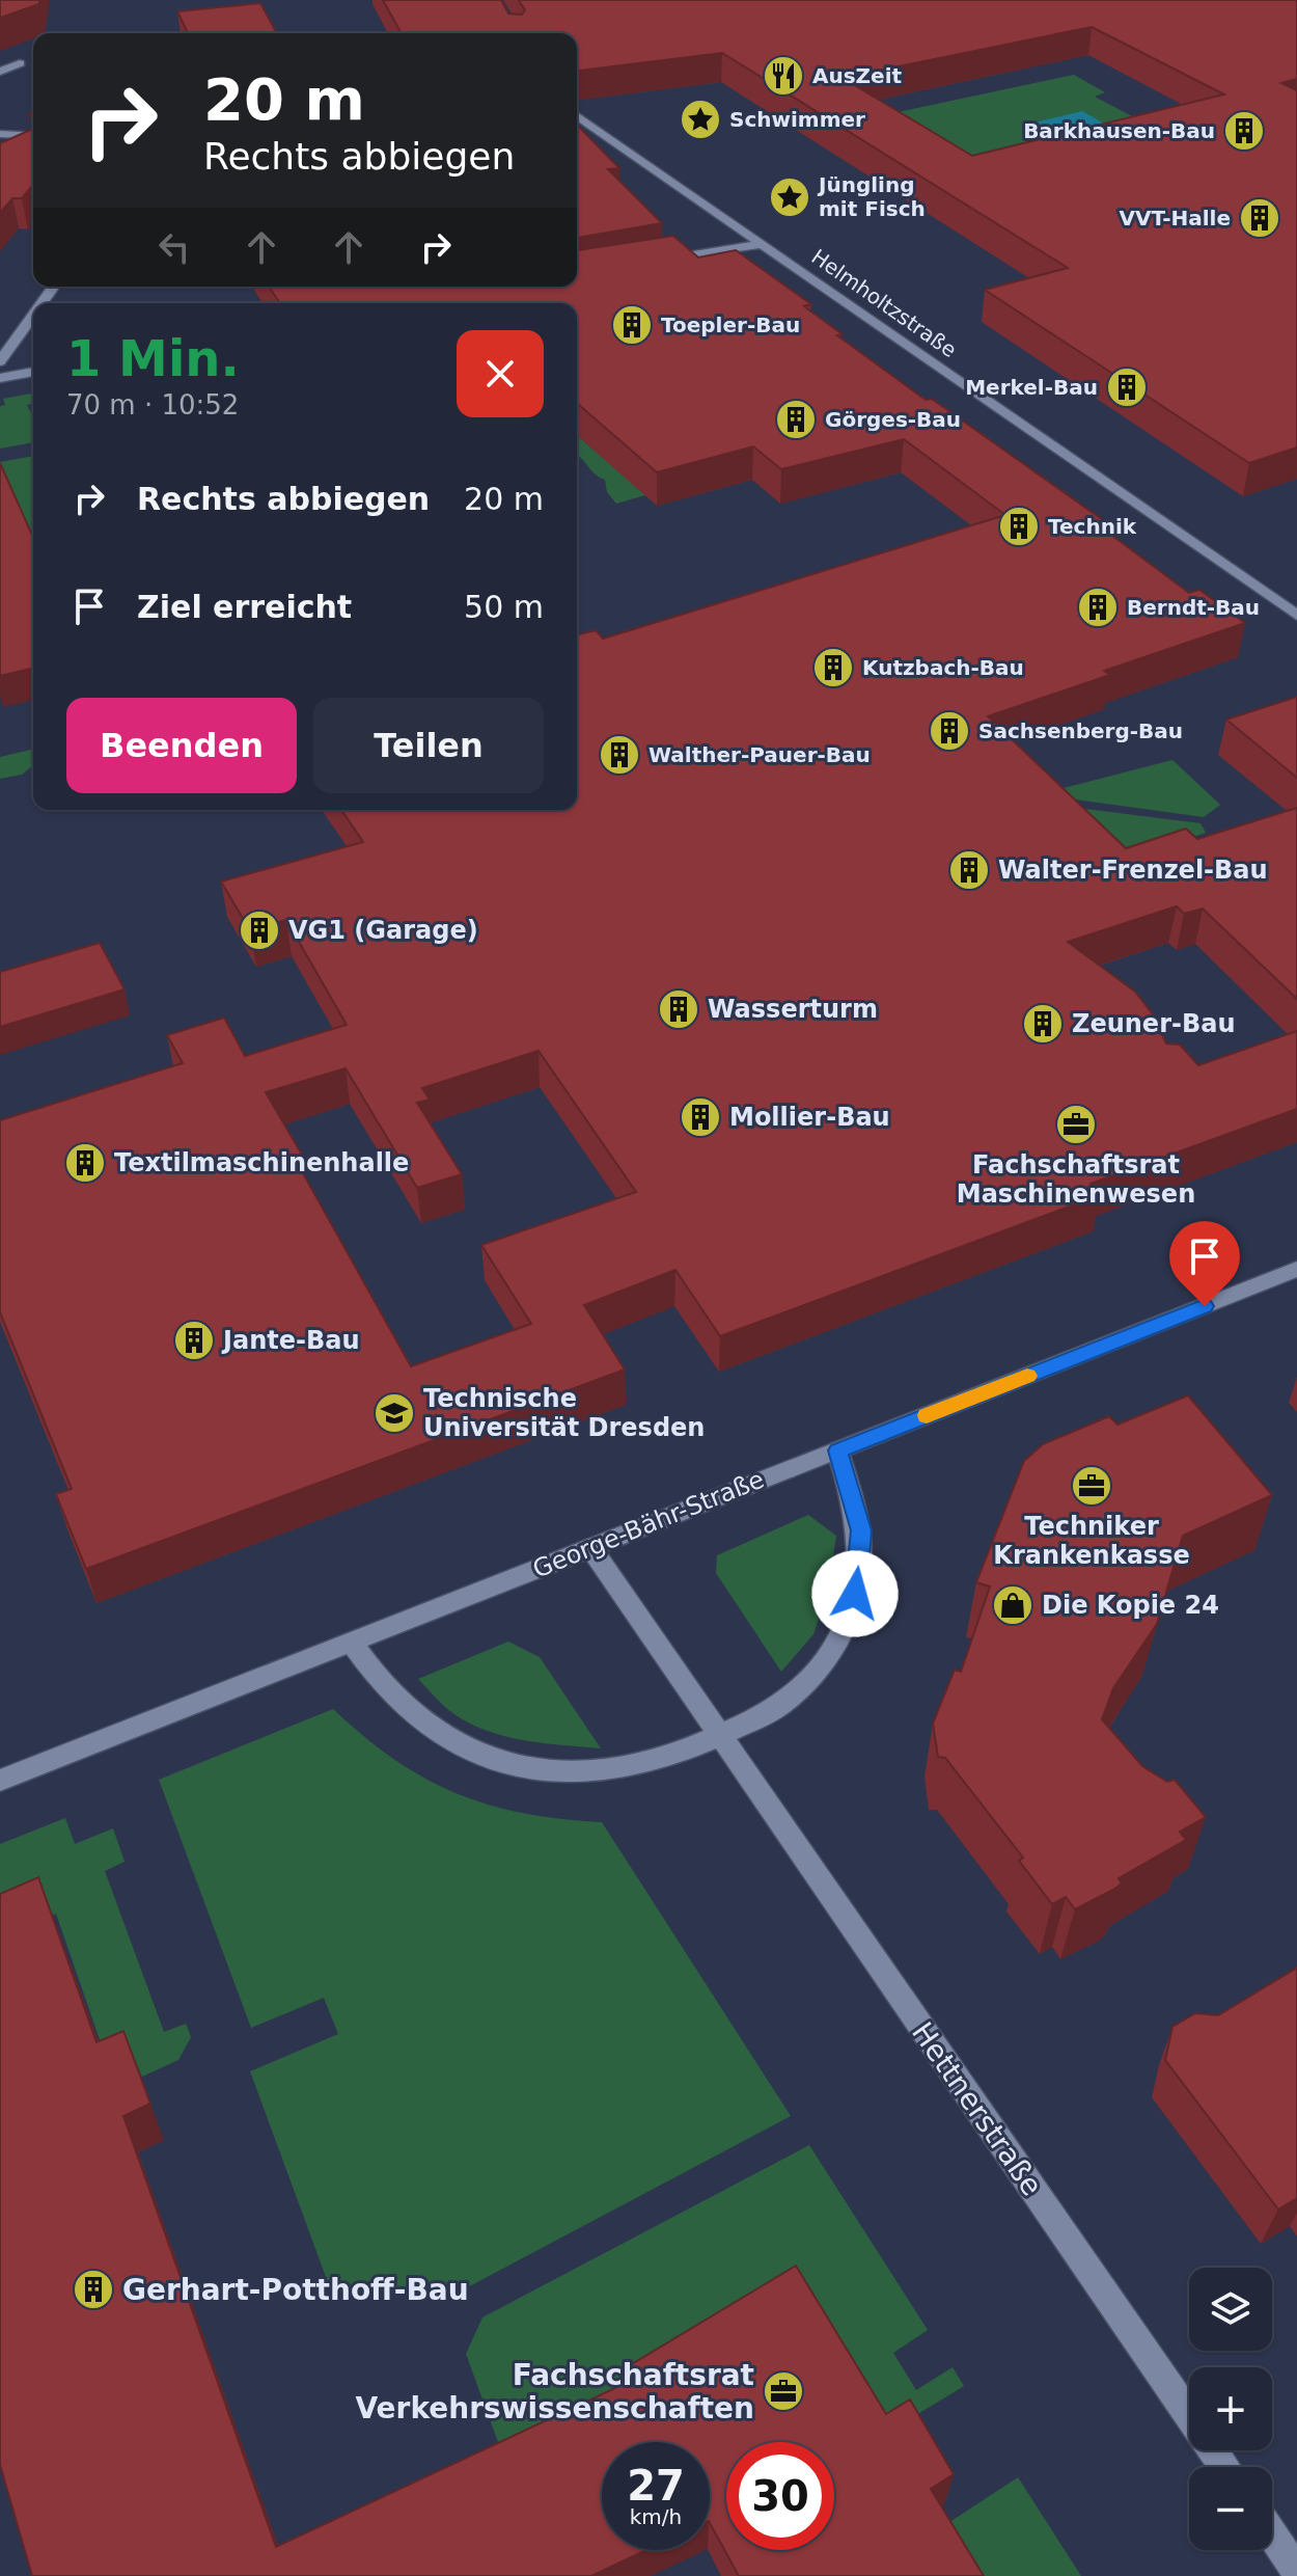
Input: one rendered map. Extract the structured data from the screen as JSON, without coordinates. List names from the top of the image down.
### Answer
{
  "streets": {
    "street": ["Helmholtzstraße", "George-Bähr-Straße", "Hettnerstraße"]
  },
  "crossings": [
    ["George-Bähr-Straße", "Hettnerstraße"]
  ],
  "places": {
    "restaurant": ["AusZeit"],
    "place": ["Schwimmer", "Jüngling mit Fisch"],
    "building": [
      "Barkhausen-Bau",
      "VVT-Halle",
      "Toepler-Bau",
      "Merkel-Bau",
      "Görges-Bau",
      "Technik",
      "Berndt-Bau",
      "Kutzbach-Bau",
      "Sachsenberg-Bau",
      "Walther-Pauer-Bau",
      "Walter-Frenzel-Bau",
      "VG1 (Garage)",
      "Wasserturm",
      "Zeuner-Bau",
      "Mollier-Bau",
      "Textilmaschinenhalle",
      "Jante-Bau",
      "Gerhart-Potthoff-Bau"
    ],
    "office": ["Fachschaftsrat Maschinenwesen", "Techniker Krankenkasse", "Fachschaftsrat Verkehrswissenschaften"],
    "school or university": ["Technische Universität Dresden"],
    "shop": ["Die Kopie 24"]
  },
  "page": {
    "turn": ["20 m", "Rechts abbiegen"],
    "heading": ["1 Min.", "70 m · 10:52"],
    "list": [
      {
        "name": "Rechts abbiegen",
        "value": "20 m"
      },
      {
        "name": "Ziel erreicht",
        "value": "50 m"
      }
    ],
    "buttons": ["Beenden", "Teilen"],
    "map_buttons": ["+", "−"],
    "speed": "27 km/h",
    "limit": "30"
  }
}
